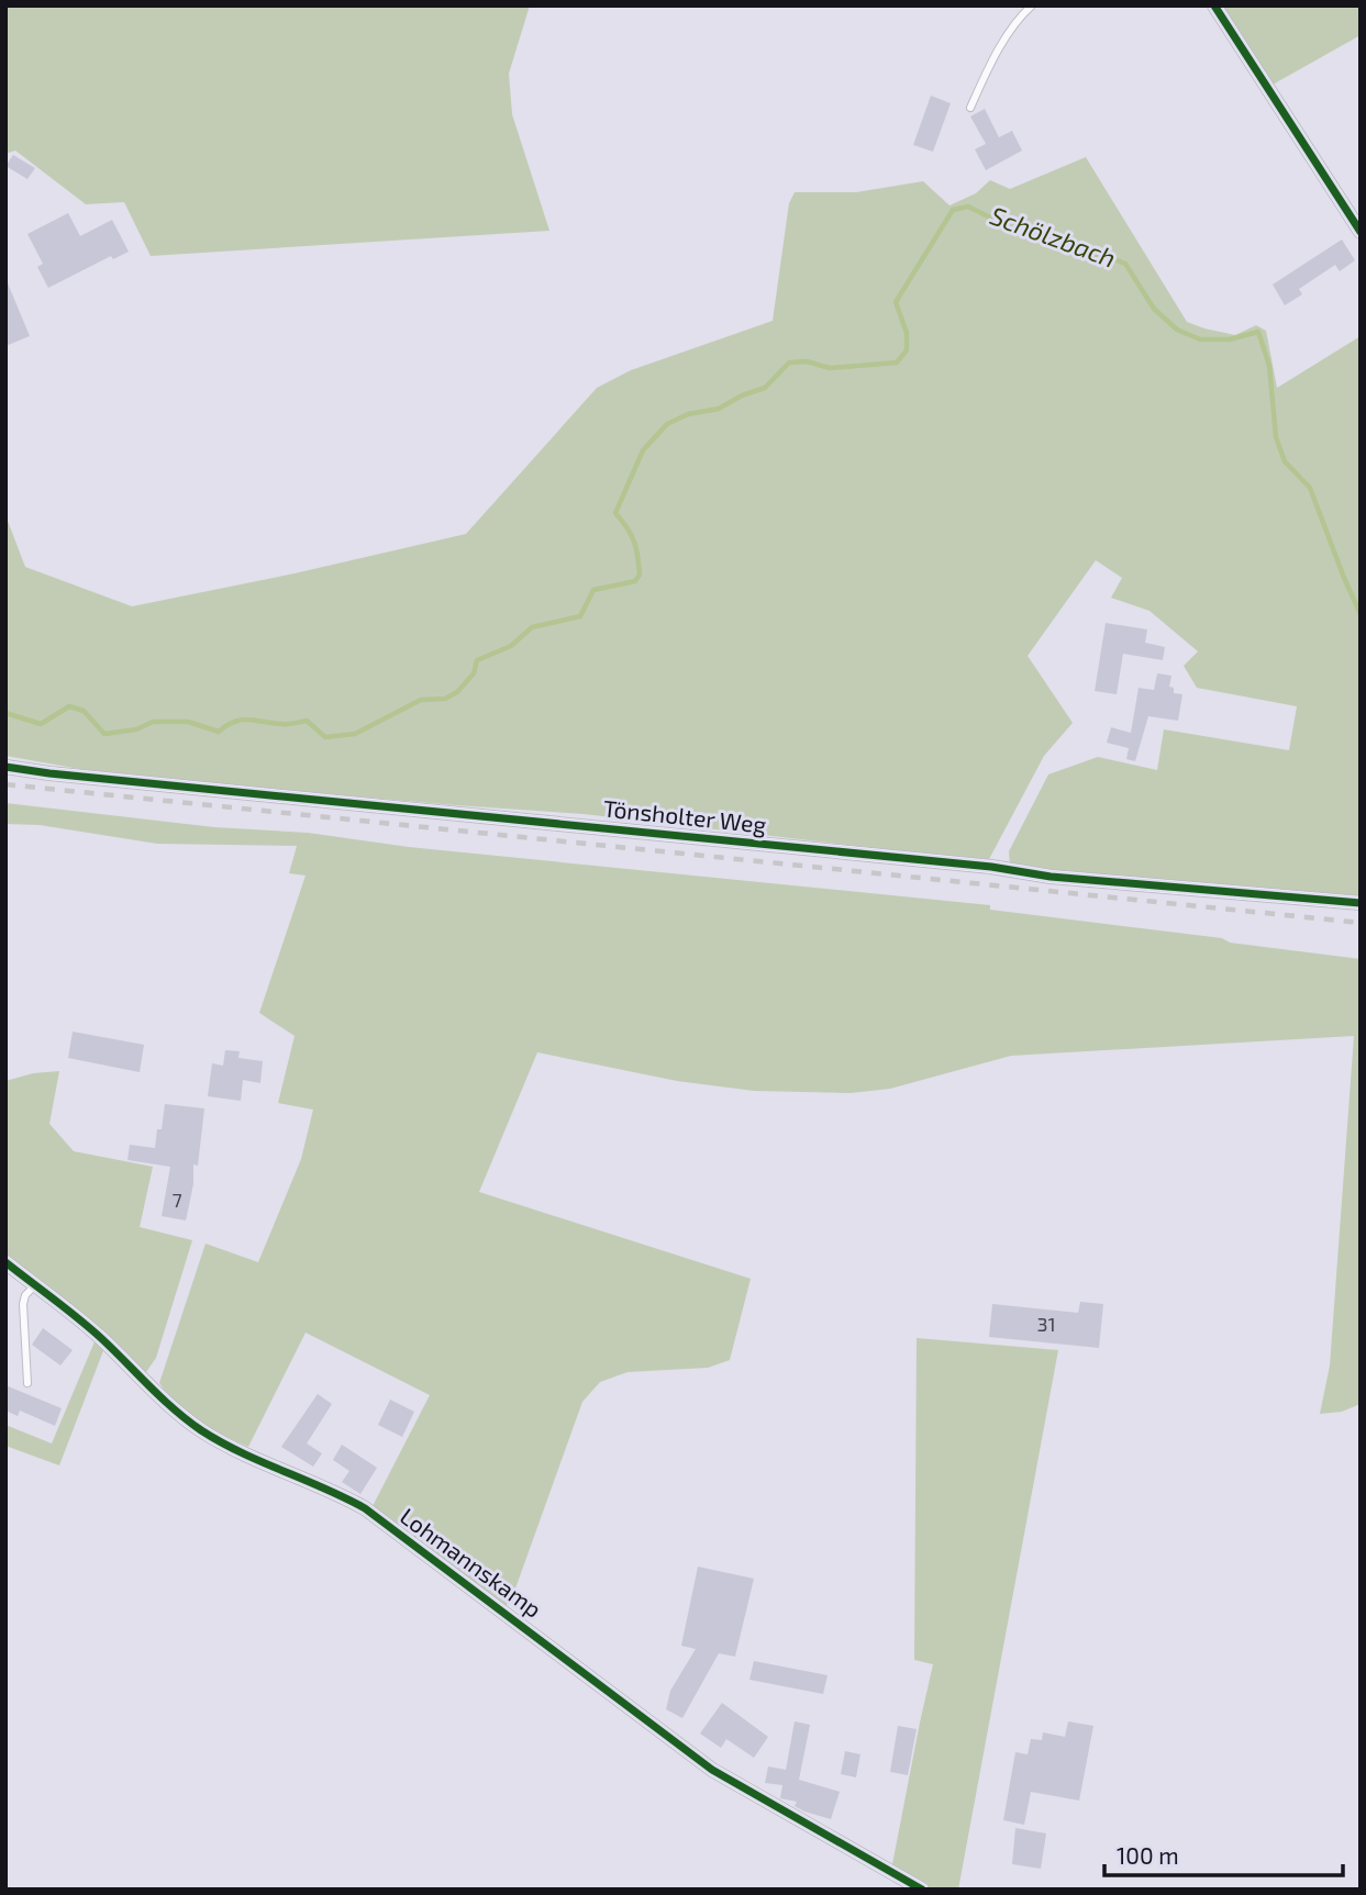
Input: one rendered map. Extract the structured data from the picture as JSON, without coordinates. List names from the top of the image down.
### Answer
{
  "streets": {
    "street": ["Tönsholter Weg", "Lohmannskamp"]
  },
  "water": ["Schölzbach"],
  "house_numbers": ["7", "31"],
  "scale_bar": "100 m"
}
